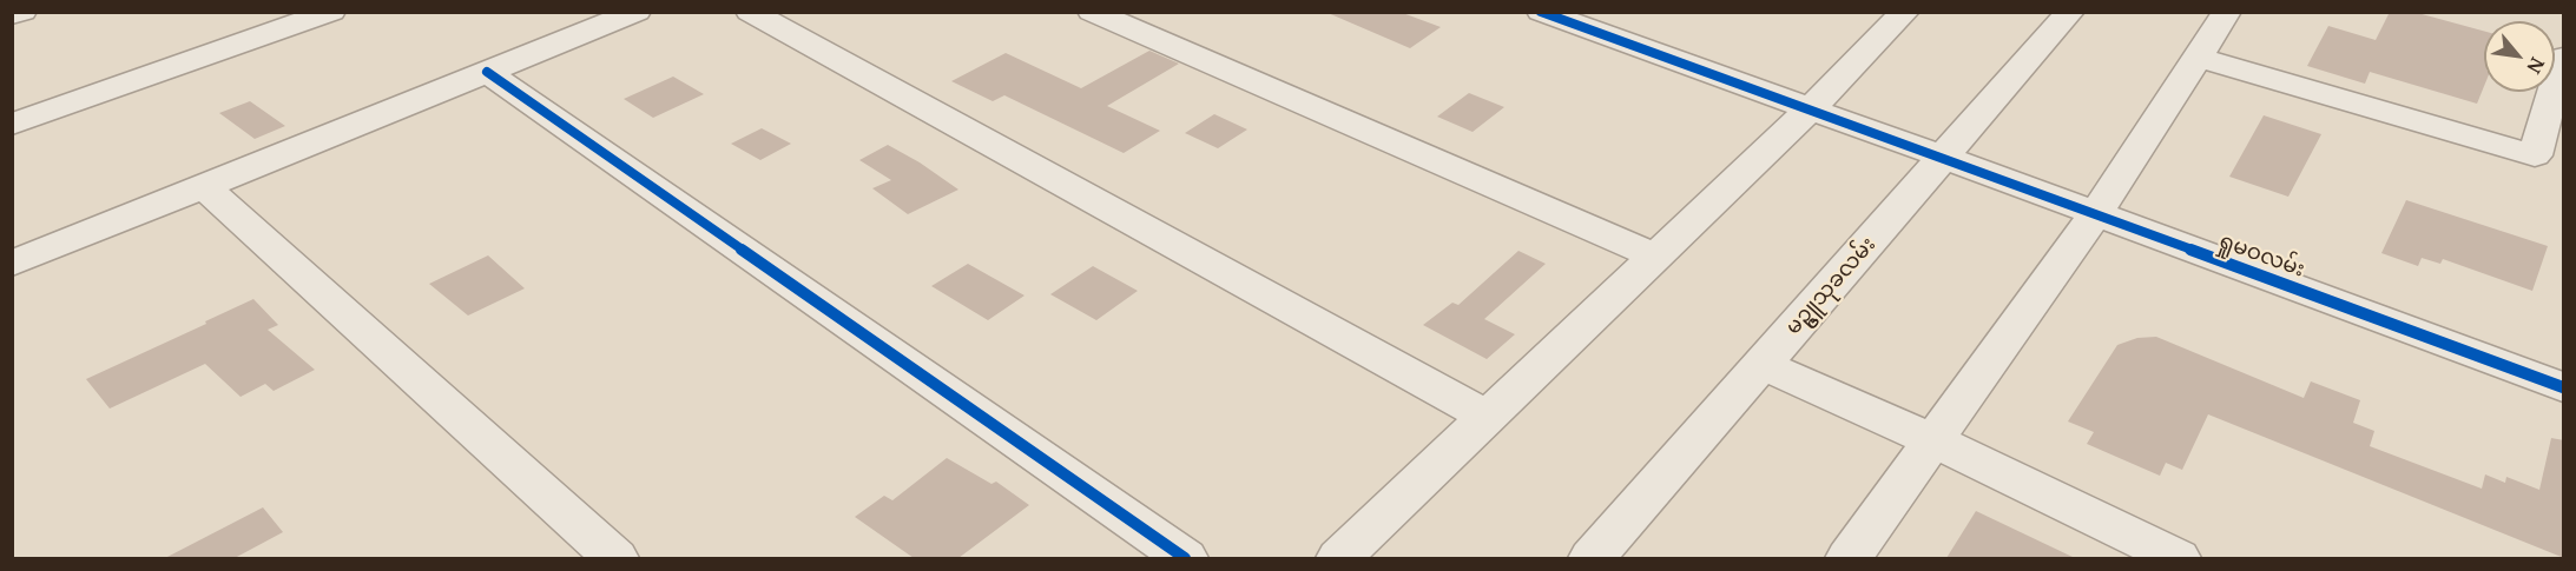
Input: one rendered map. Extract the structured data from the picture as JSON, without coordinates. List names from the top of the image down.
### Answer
{
  "streets": {
    "street": ["ရှုမဝလမ်း", "မဥ္ဇူသုခလမ်း"]
  },
  "crossings": [
    ["ရှုမဝလမ်း", "မဥ္ဇူသုခလမ်း"]
  ],
  "north": "bottom right"
}
